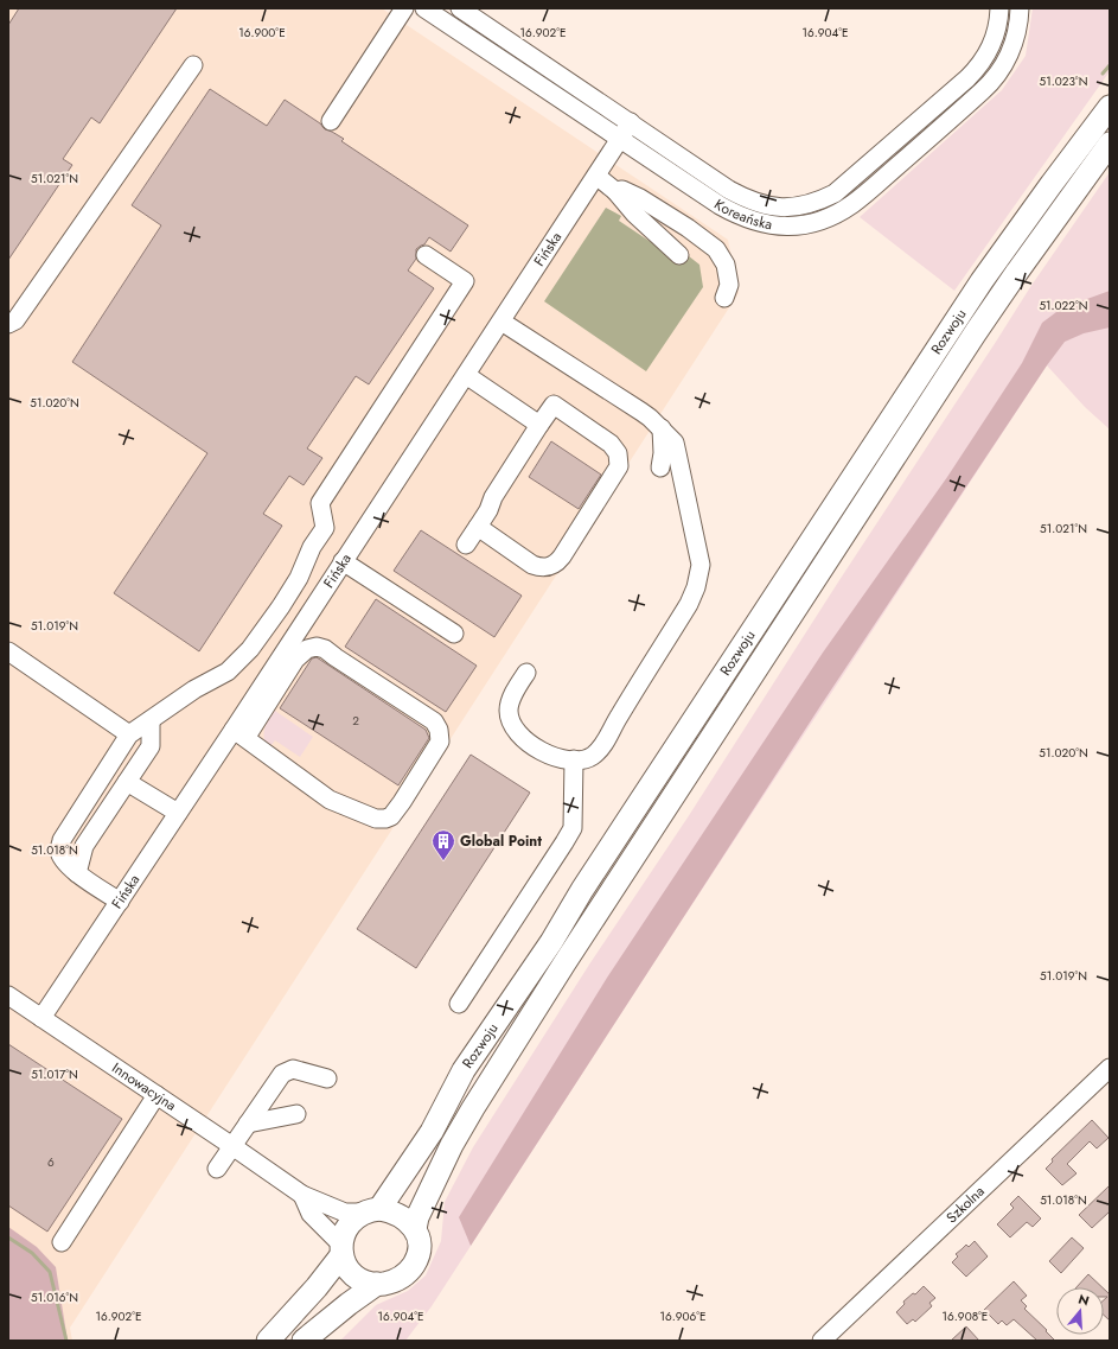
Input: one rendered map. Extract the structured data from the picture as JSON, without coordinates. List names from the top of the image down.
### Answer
{
  "streets": {
    "main road": ["Rozwoju"],
    "street": [
      "Koreańska",
      "Fińska",
      "Innowacyjna",
      "Szkolna"
    ]
  },
  "crossings": [
    ["Koreańska", "Fińska"],
    ["Fińska", "Innowacyjna"],
    ["Rozwoju", "Innowacyjna"]
  ],
  "places": {
    "building": ["Global Point"]
  },
  "house_numbers": ["2", "6"],
  "north": "top",
  "coordinates": [
    "16.900°E",
    "16.902°E",
    "16.904°E",
    "51.023°N",
    "51.021°N",
    "51.022°N",
    "51.020°N",
    "51.019°N",
    "51.018°N",
    "51.017°N",
    "51.016°N",
    "16.906°E",
    "16.908°E"
  ]
}
